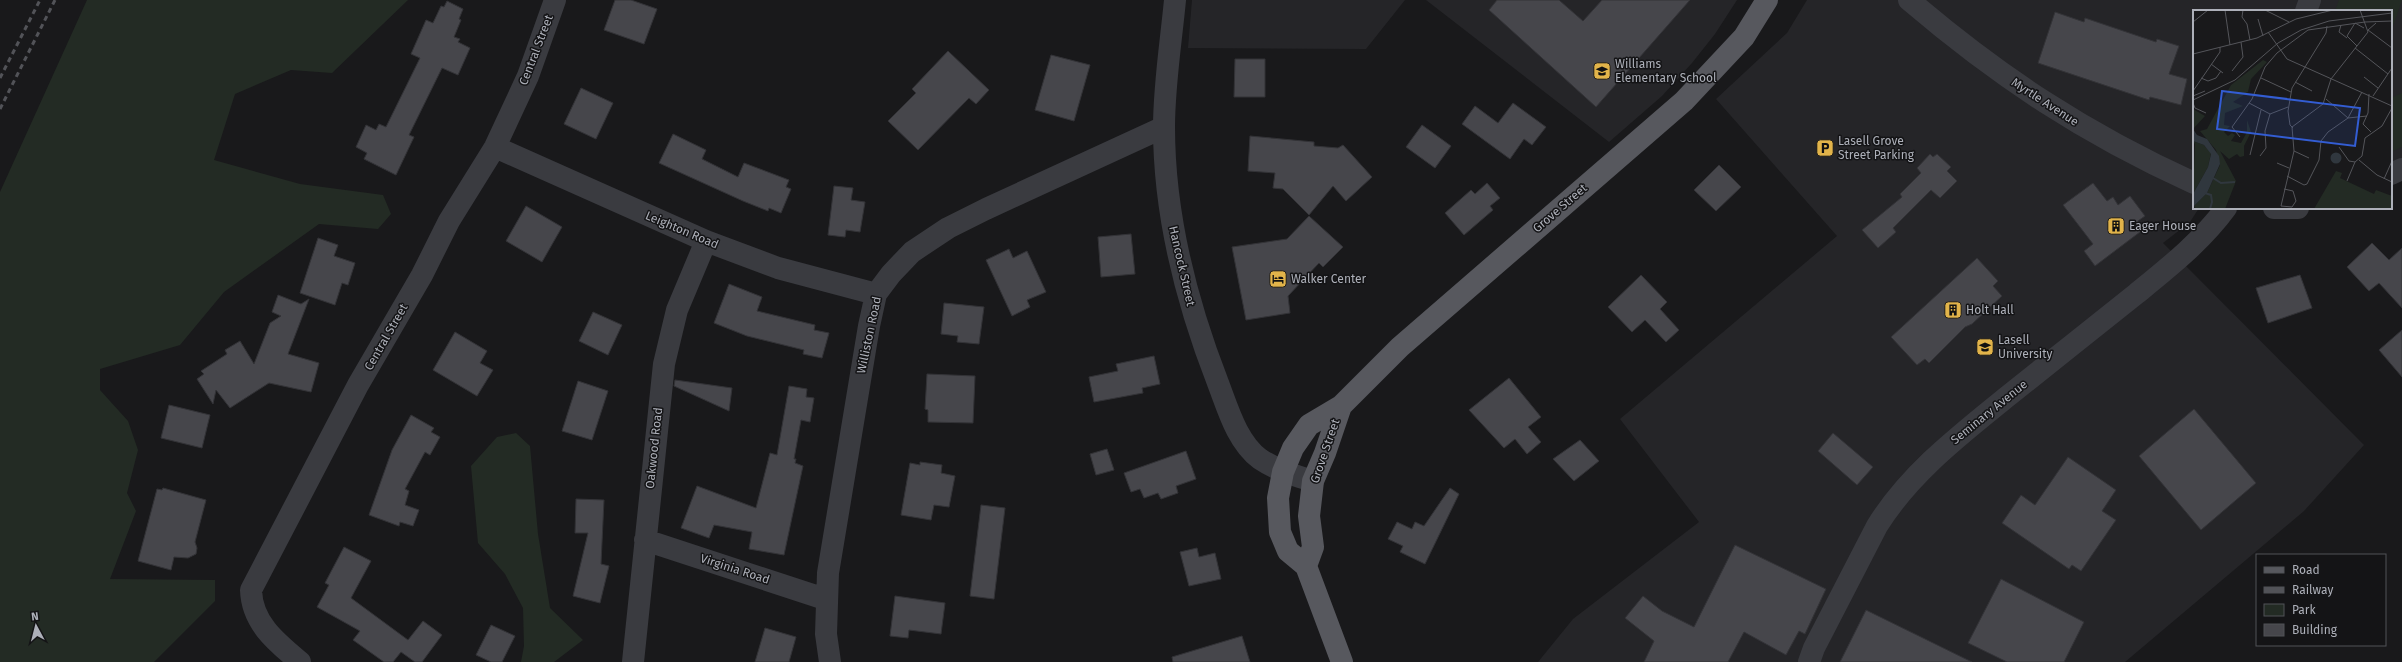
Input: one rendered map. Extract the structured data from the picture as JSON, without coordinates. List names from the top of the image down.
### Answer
{
  "streets": {
    "main road": ["Grove Street"],
    "street": [
      "Central Street",
      "Myrtle Avenue",
      "Leighton Road",
      "Hancock Street",
      "Williston Road",
      "Seminary Avenue",
      "Oakwood Road",
      "Virginia Road"
    ]
  },
  "crossings": [
    ["Central Street", "Leighton Road"],
    ["Grove Street", "Hancock Street"],
    ["Leighton Road", "Williston Road"],
    ["Leighton Road", "Oakwood Road"],
    ["Hancock Street", "Williston Road"],
    ["Williston Road", "Virginia Road"],
    ["Oakwood Road", "Virginia Road"]
  ],
  "places": {
    "school or university": ["Williams Elementary School", "Lasell University"],
    "parking": ["Lasell Grove Street Parking"],
    "building": ["Eager House", "Holt Hall"],
    "hotel": ["Walker Center"]
  },
  "legend": [
    "Road",
    "Railway",
    "Park",
    "Building"
  ],
  "north": "top"
}
